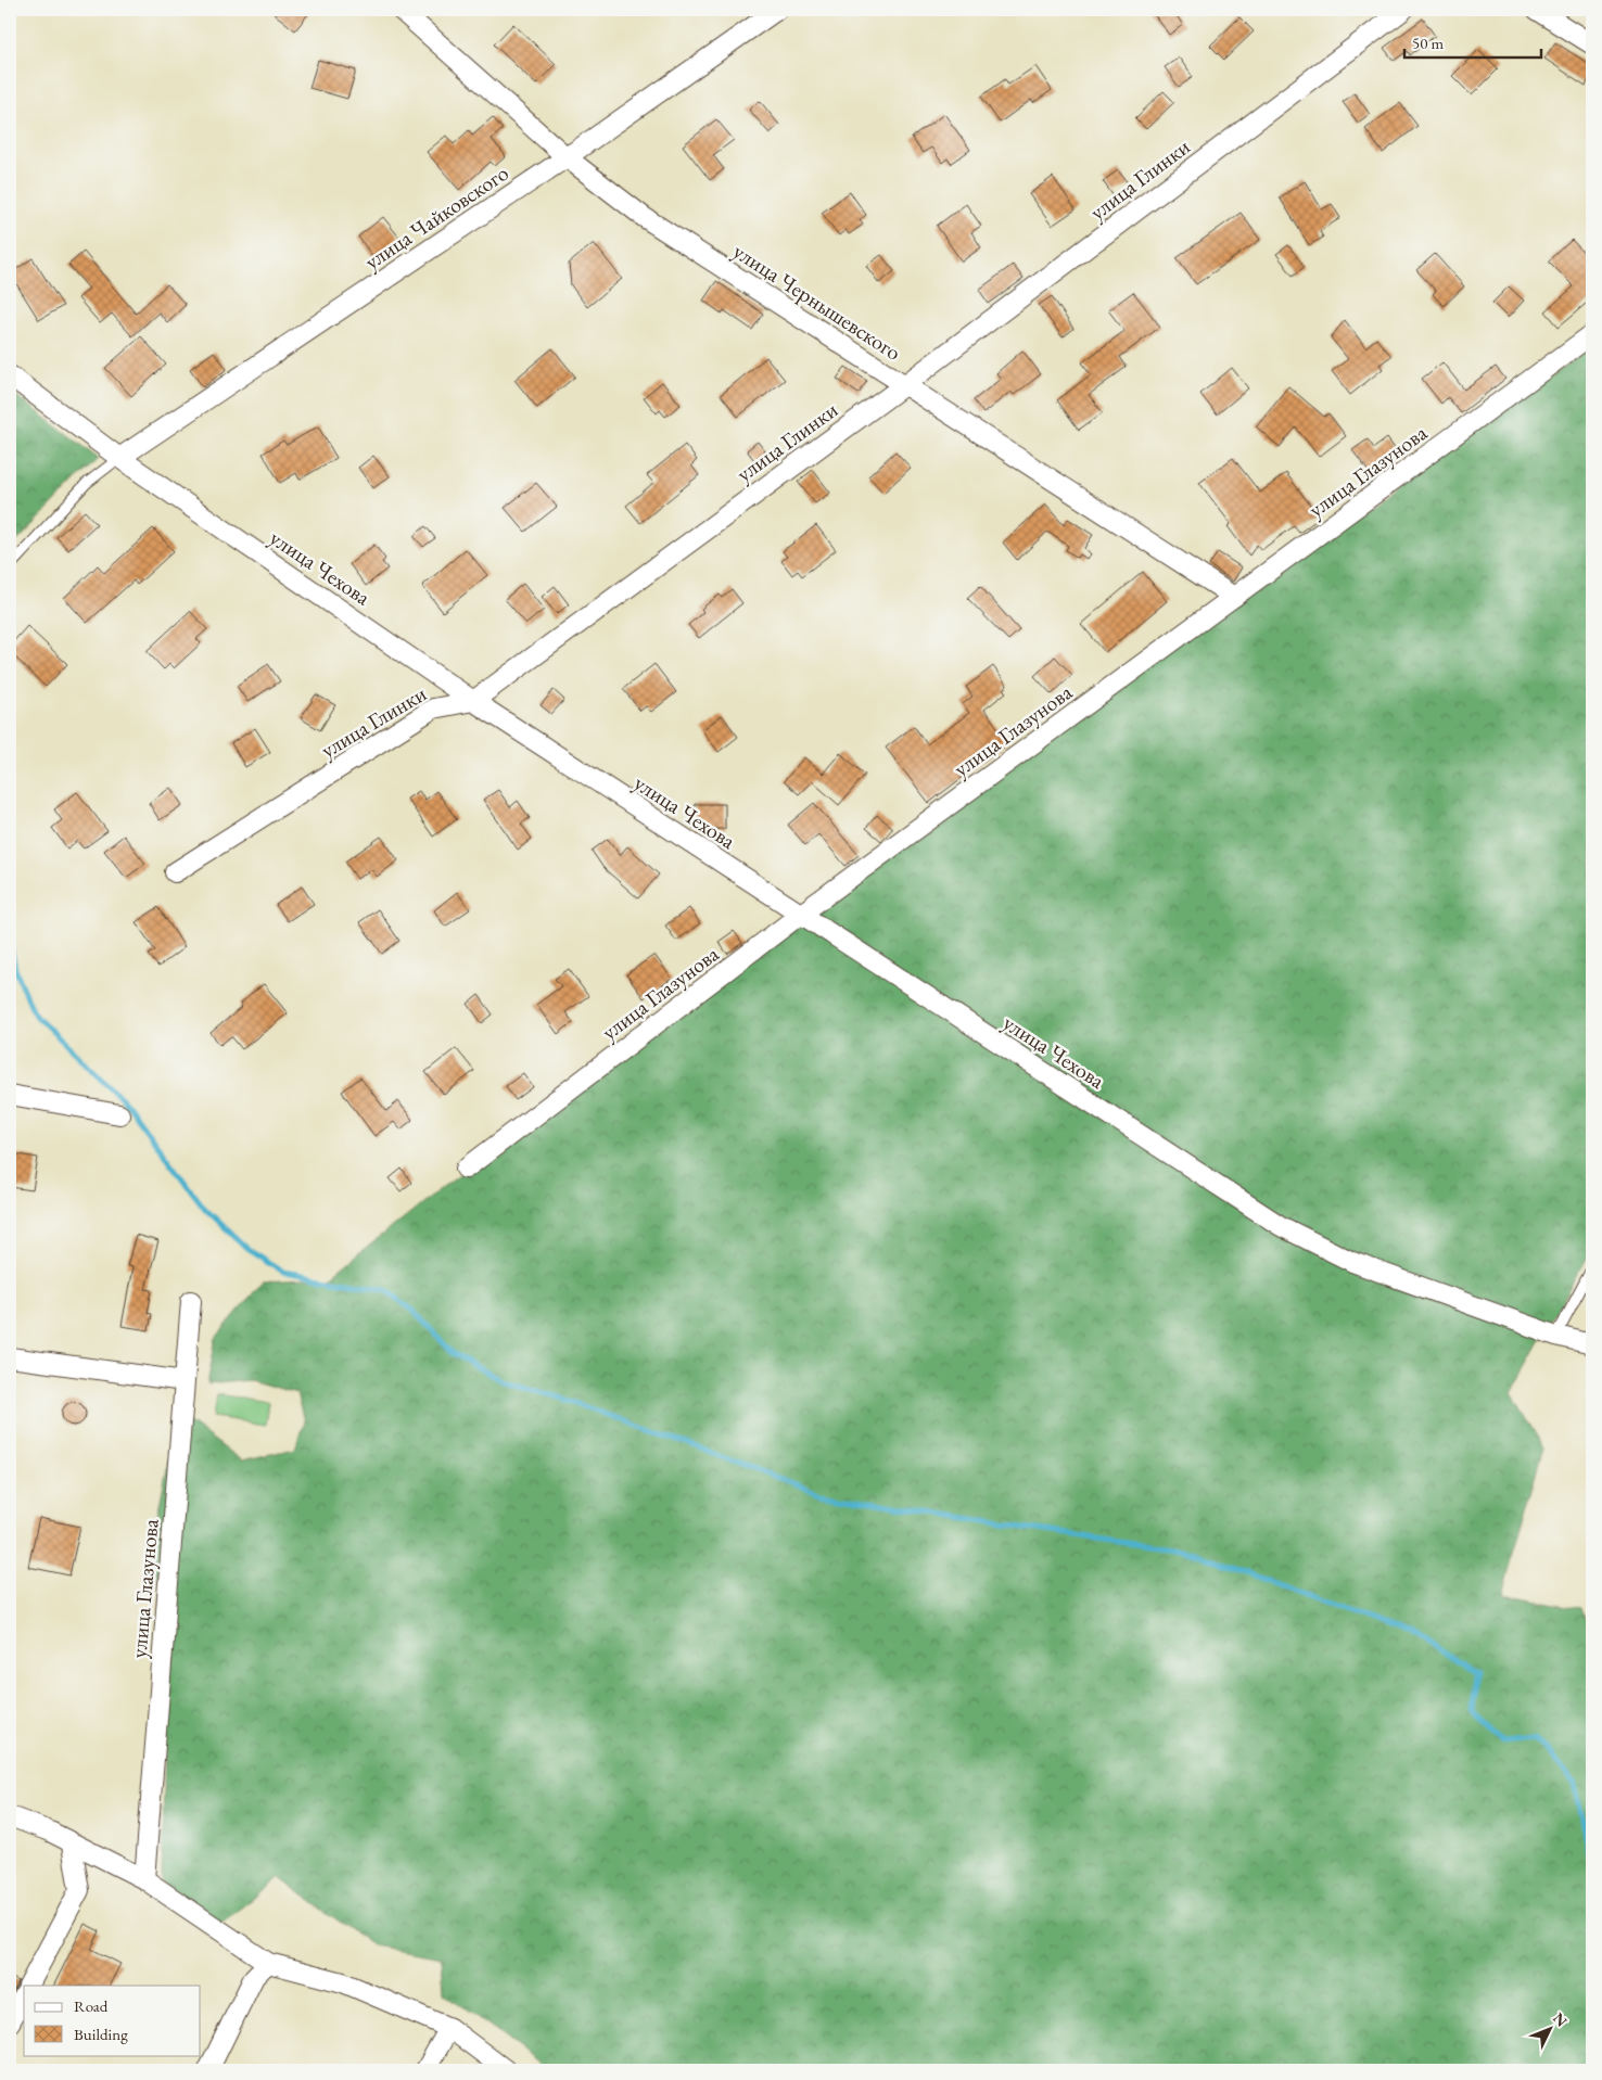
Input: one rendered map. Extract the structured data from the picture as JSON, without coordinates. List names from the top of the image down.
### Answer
{
  "streets": {
    "street": [
      "улица Глинки",
      "улица Чайковского",
      "улица Чернышевского",
      "улица Глазунова",
      "улица Чехова"
    ]
  },
  "crossings": [
    ["улица Глинки", "улица Чернышевского"],
    ["улица Глинки", "улица Чехова"],
    ["улица Чайковского", "улица Чернышевского"],
    ["улица Чайковского", "улица Чехова"],
    ["улица Чернышевского", "улица Глазунова"],
    ["улица Глазунова", "улица Чехова"]
  ],
  "legend": ["Road", "Building"],
  "scale_bar": "50 m",
  "north": "top right"
}
